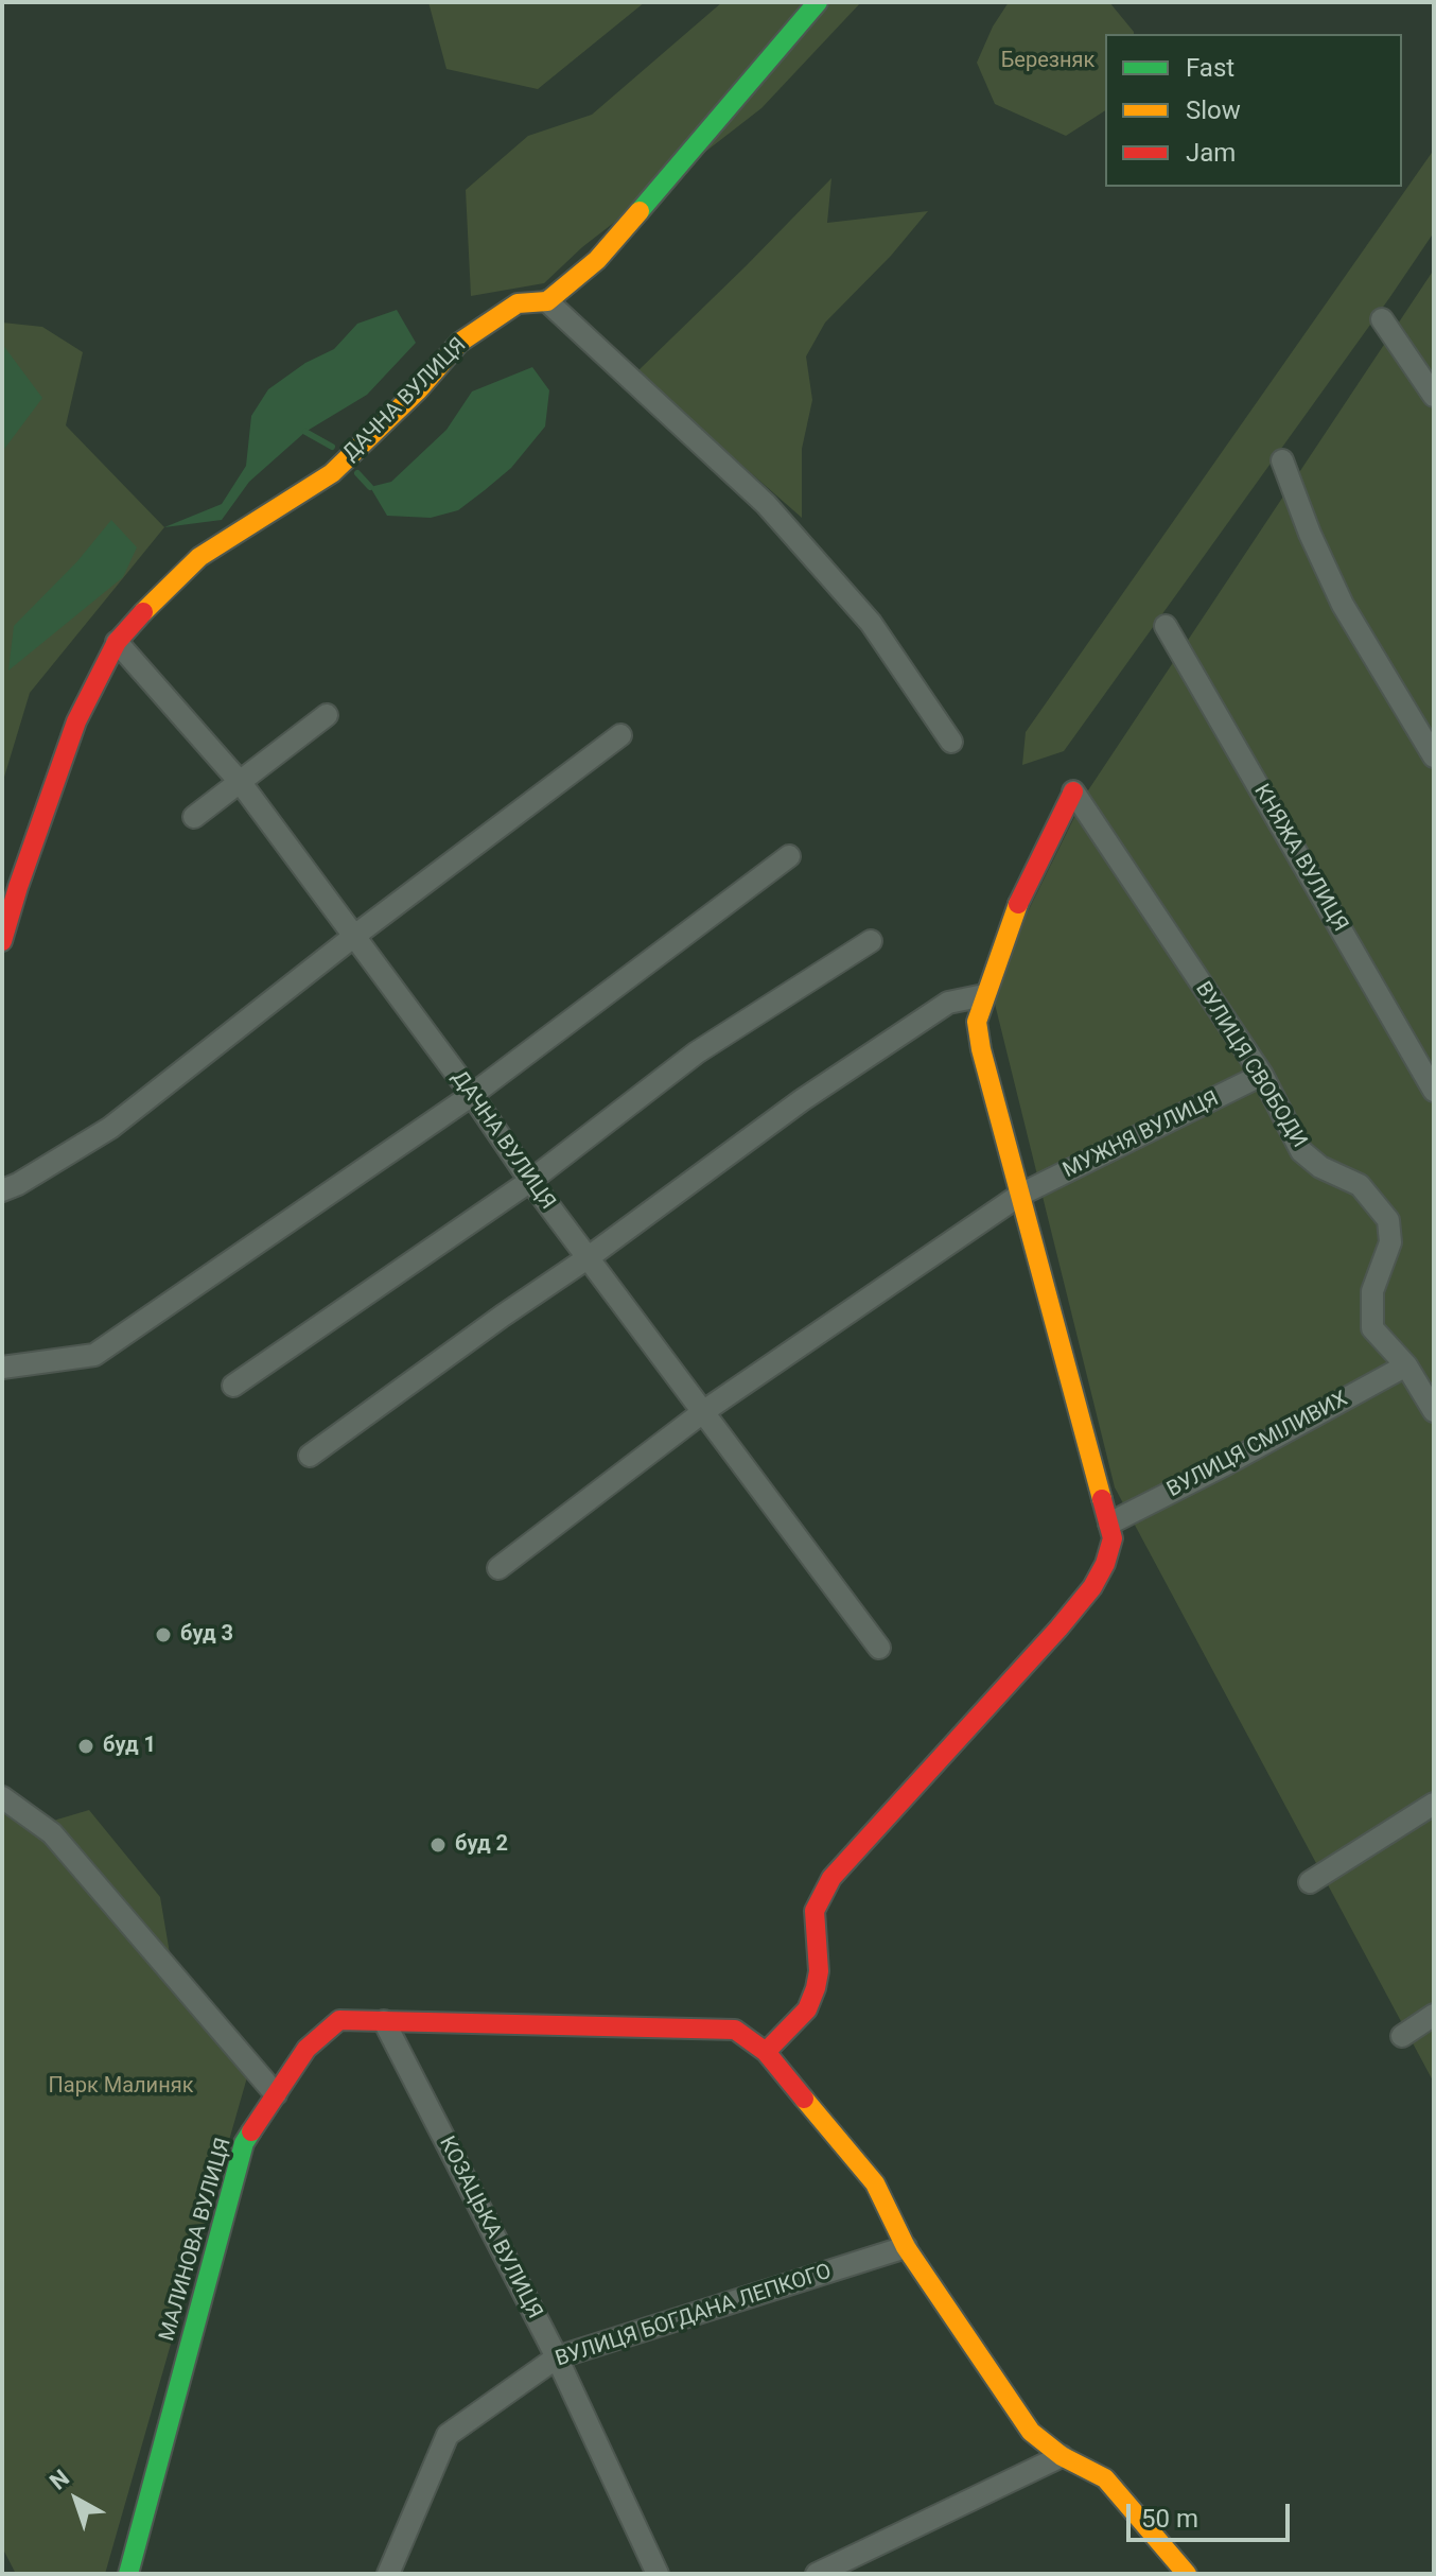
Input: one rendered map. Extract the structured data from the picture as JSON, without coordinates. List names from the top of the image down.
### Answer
{
  "streets": {
    "street": [
      "ДАЧНА ВУЛИЦЯ",
      "КНЯЖА ВУЛИЦЯ",
      "ВУЛИЦЯ СВОБОДИ",
      "МУЖНЯ ВУЛИЦЯ",
      "ВУЛИЦЯ СМІЛИВИХ",
      "КОЗАЦЬКА ВУЛИЦЯ",
      "МАЛИНОВА ВУЛИЦЯ",
      "ВУЛИЦЯ БОГДАНА ЛЕПКОГО"
    ]
  },
  "crossings": [
    ["ДАЧНА ВУЛИЦЯ", "МУЖНЯ ВУЛИЦЯ"],
    ["ВУЛИЦЯ СВОБОДИ", "МУЖНЯ ВУЛИЦЯ"],
    ["ВУЛИЦЯ СВОБОДИ", "ВУЛИЦЯ СМІЛИВИХ"],
    ["КОЗАЦЬКА ВУЛИЦЯ", "МАЛИНОВА ВУЛИЦЯ"],
    ["КОЗАЦЬКА ВУЛИЦЯ", "ВУЛИЦЯ БОГДАНА ЛЕПКОГО"],
    ["МАЛИНОВА ВУЛИЦЯ", "ВУЛИЦЯ БОГДАНА ЛЕПКОГО"]
  ],
  "parks": ["Березняк", "Парк Малиняк"],
  "places": ["буд 3", "буд 1", "буд 2"],
  "legend": ["Fast", "Slow", "Jam"],
  "scale_bar": "50 m",
  "north": "top left"
}
